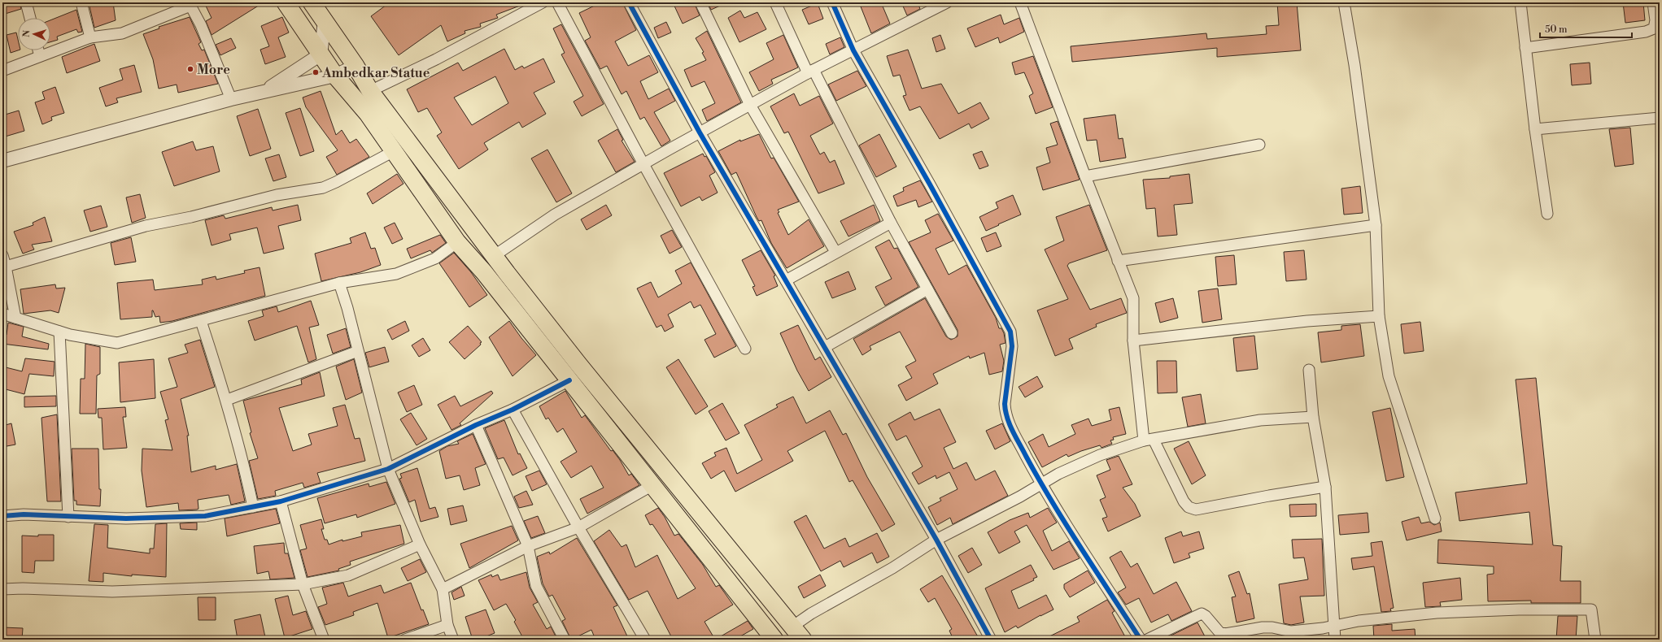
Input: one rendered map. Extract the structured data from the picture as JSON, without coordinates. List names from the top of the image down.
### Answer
{
  "places": ["More", "Ambedkar Statue"],
  "scale_bar": "50 m",
  "north": "left"
}
